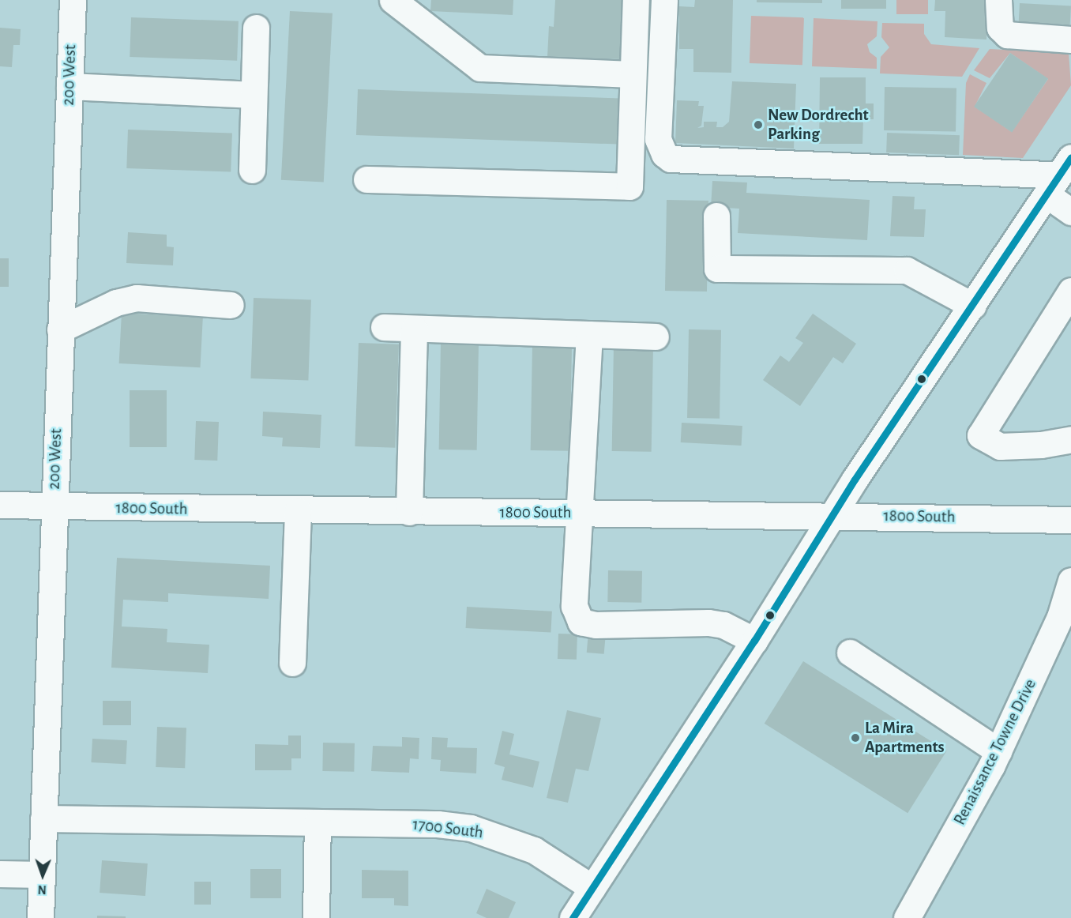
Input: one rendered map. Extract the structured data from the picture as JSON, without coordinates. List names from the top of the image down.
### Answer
{
  "streets": {
    "street": [
      "200 West",
      "1800 South",
      "Renaissance Towne Drive",
      "1700 South"
    ]
  },
  "crossings": [
    ["200 West", "1800 South"],
    ["200 West", "1700 South"]
  ],
  "places": ["New Dordrecht Parking", "La Mira Apartments"],
  "north": "bottom"
}
